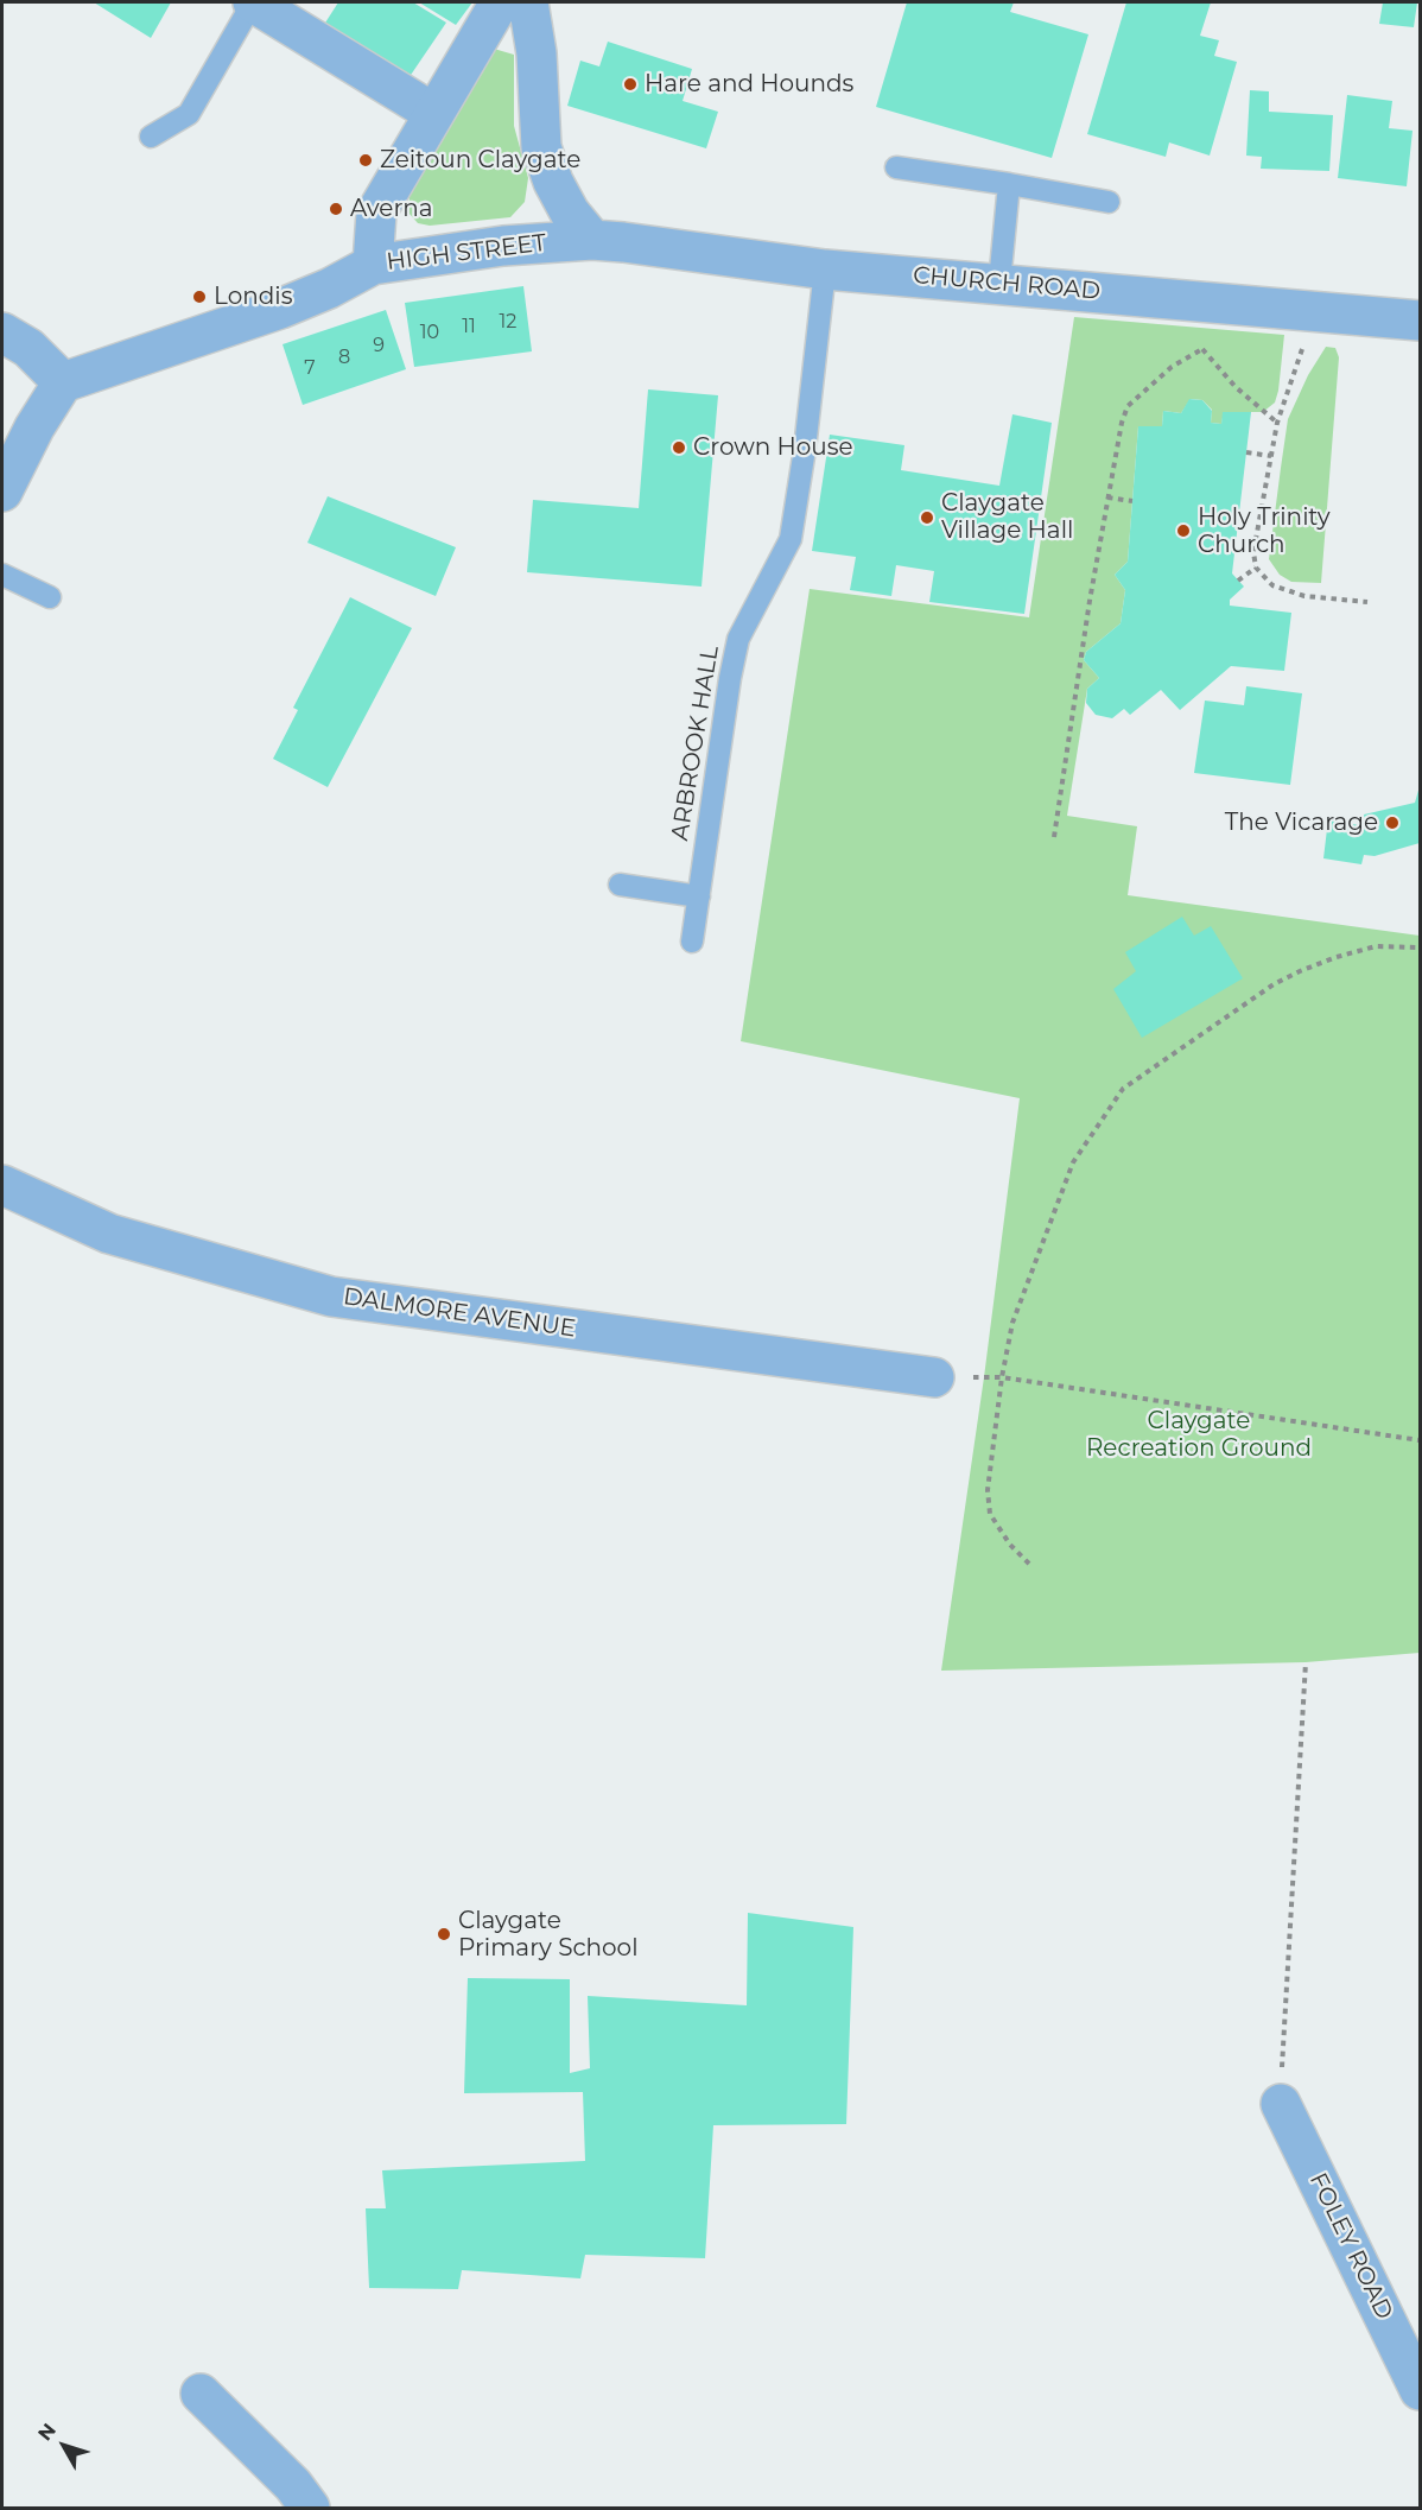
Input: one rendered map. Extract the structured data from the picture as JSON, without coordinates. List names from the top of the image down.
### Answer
{
  "streets": {
    "street": [
      "HIGH STREET",
      "CHURCH ROAD",
      "DALMORE AVENUE",
      "FOLEY ROAD"
    ],
    "lane": ["ARBROOK HALL"]
  },
  "crossings": [
    ["HIGH STREET", "CHURCH ROAD"],
    ["CHURCH ROAD", "ARBROOK HALL"]
  ],
  "parks": ["Claygate Recreation Ground"],
  "places": [
    "Hare and Hounds",
    "Zeitoun Claygate",
    "Averna",
    "Londis",
    "Crown House",
    "Claygate Village Hall",
    "Holy Trinity Church",
    "The Vicarage",
    "Claygate Primary School"
  ],
  "house_numbers": [
    "12",
    "11",
    "10",
    "9",
    "8",
    "7"
  ],
  "north": "top left"
}
